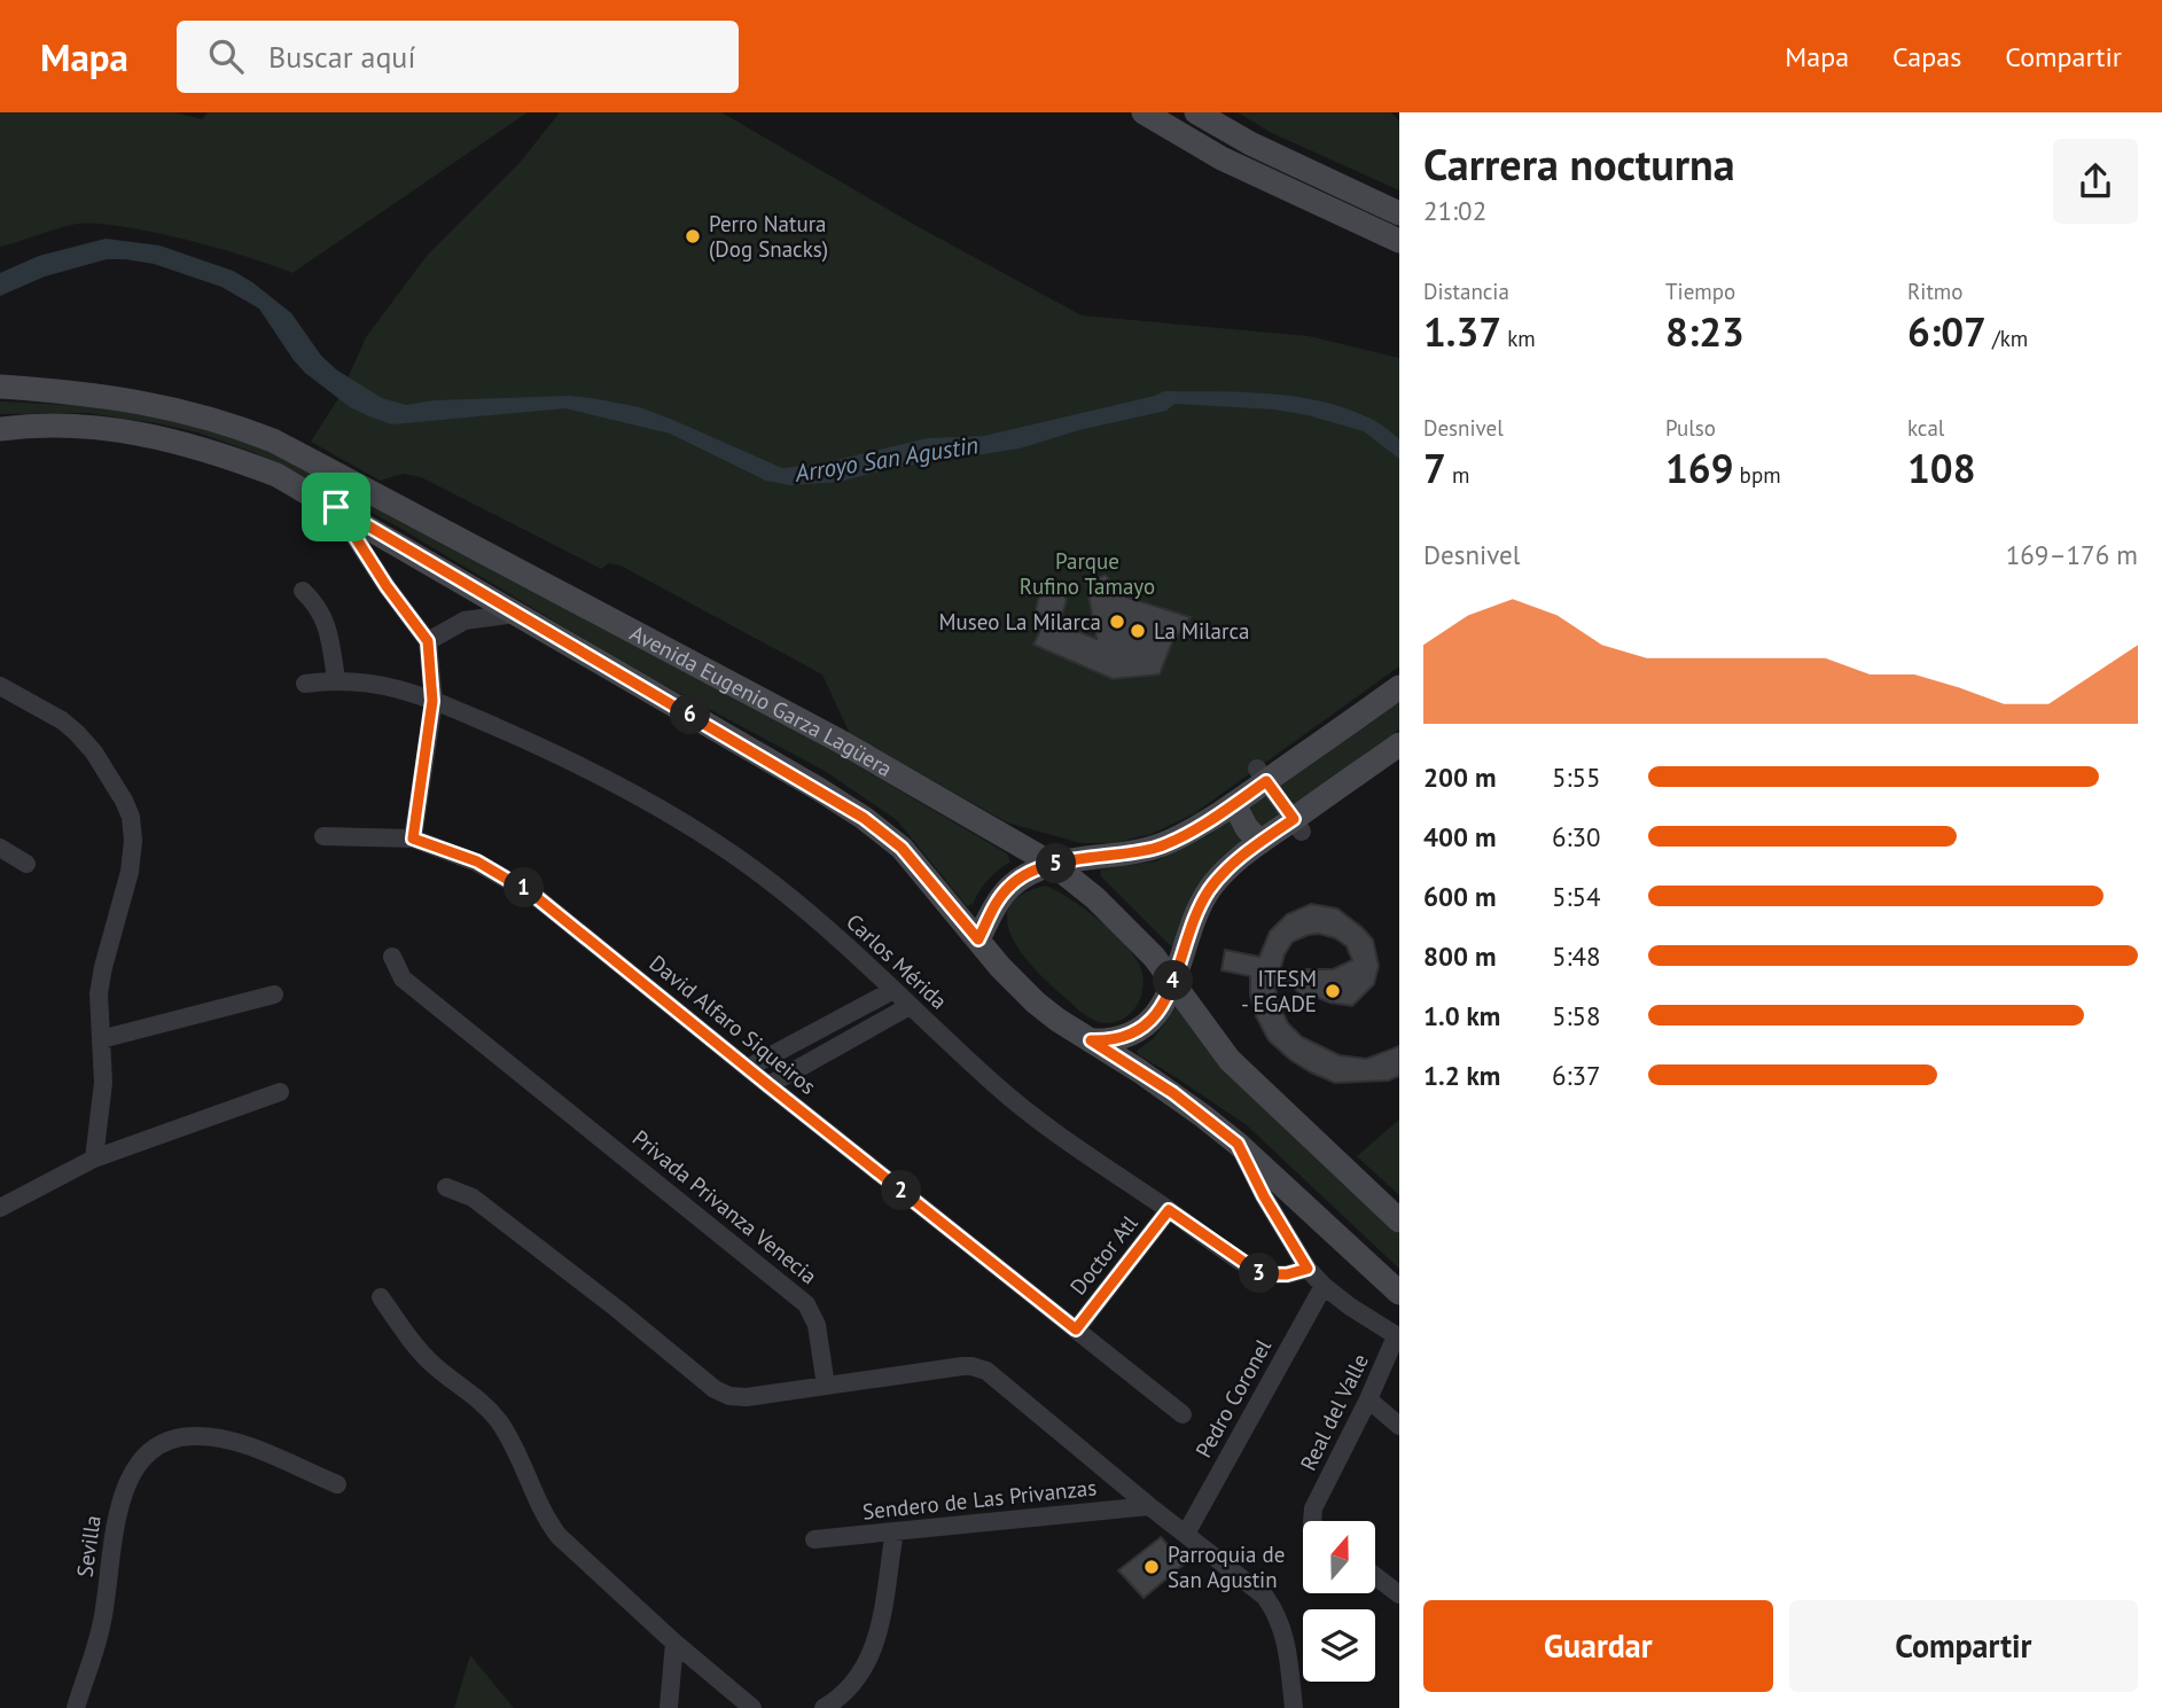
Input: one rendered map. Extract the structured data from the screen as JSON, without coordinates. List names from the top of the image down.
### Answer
{
  "streets": {
    "main road": ["Avenida Eugenio Garza Lagüera"],
    "street": [
      "Carlos Mérida",
      "David Alfaro Siqueiros",
      "Privada Privanza Venecia",
      "Doctor Atl",
      "Pedro Coronel",
      "Real del Valle",
      "Sendero de Las Privanzas",
      "Sevilla"
    ]
  },
  "crossings": [
    ["Carlos Mérida", "Doctor Atl"],
    ["David Alfaro Siqueiros", "Doctor Atl"],
    ["Privada Privanza Venecia", "Sendero de Las Privanzas"],
    ["Pedro Coronel", "Sendero de Las Privanzas"]
  ],
  "water": ["Arroyo San Agustin"],
  "parks": ["Parque Rufino Tamayo"],
  "places": [
    "Perro Natura (Dog Snacks)",
    "Museo La Milarca",
    "La Milarca",
    "ITESM - EGADE",
    "Parroquia de San Agustin"
  ],
  "north": "top",
  "page": {
    "header": "Mapa",
    "search": "Buscar aquí",
    "nav": ["Mapa", "Capas", "Compartir"],
    "heading": ["Carrera nocturna", "21:02"],
    "stats": [
      ["Distancia", "1.37 km"],
      ["Tiempo", "8:23"],
      ["Ritmo", "6:07 /km"],
      ["Desnivel", "7 m"],
      ["Pulso", "169 bpm"],
      ["kcal", "108"]
    ],
    "chart": ["Desnivel", "169–176 m"],
    "pins": [
      "6",
      "5",
      "1",
      "4",
      "2",
      "3"
    ],
    "list": [
      {
        "name": "200 m",
        "note": "5:55"
      },
      {
        "name": "400 m",
        "note": "6:30"
      },
      {
        "name": "600 m",
        "note": "5:54"
      },
      {
        "name": "800 m",
        "note": "5:48"
      },
      {
        "name": "1.0 km",
        "note": "5:58"
      },
      {
        "name": "1.2 km",
        "note": "6:37"
      }
    ],
    "buttons": ["Guardar", "Compartir"]
  }
}
